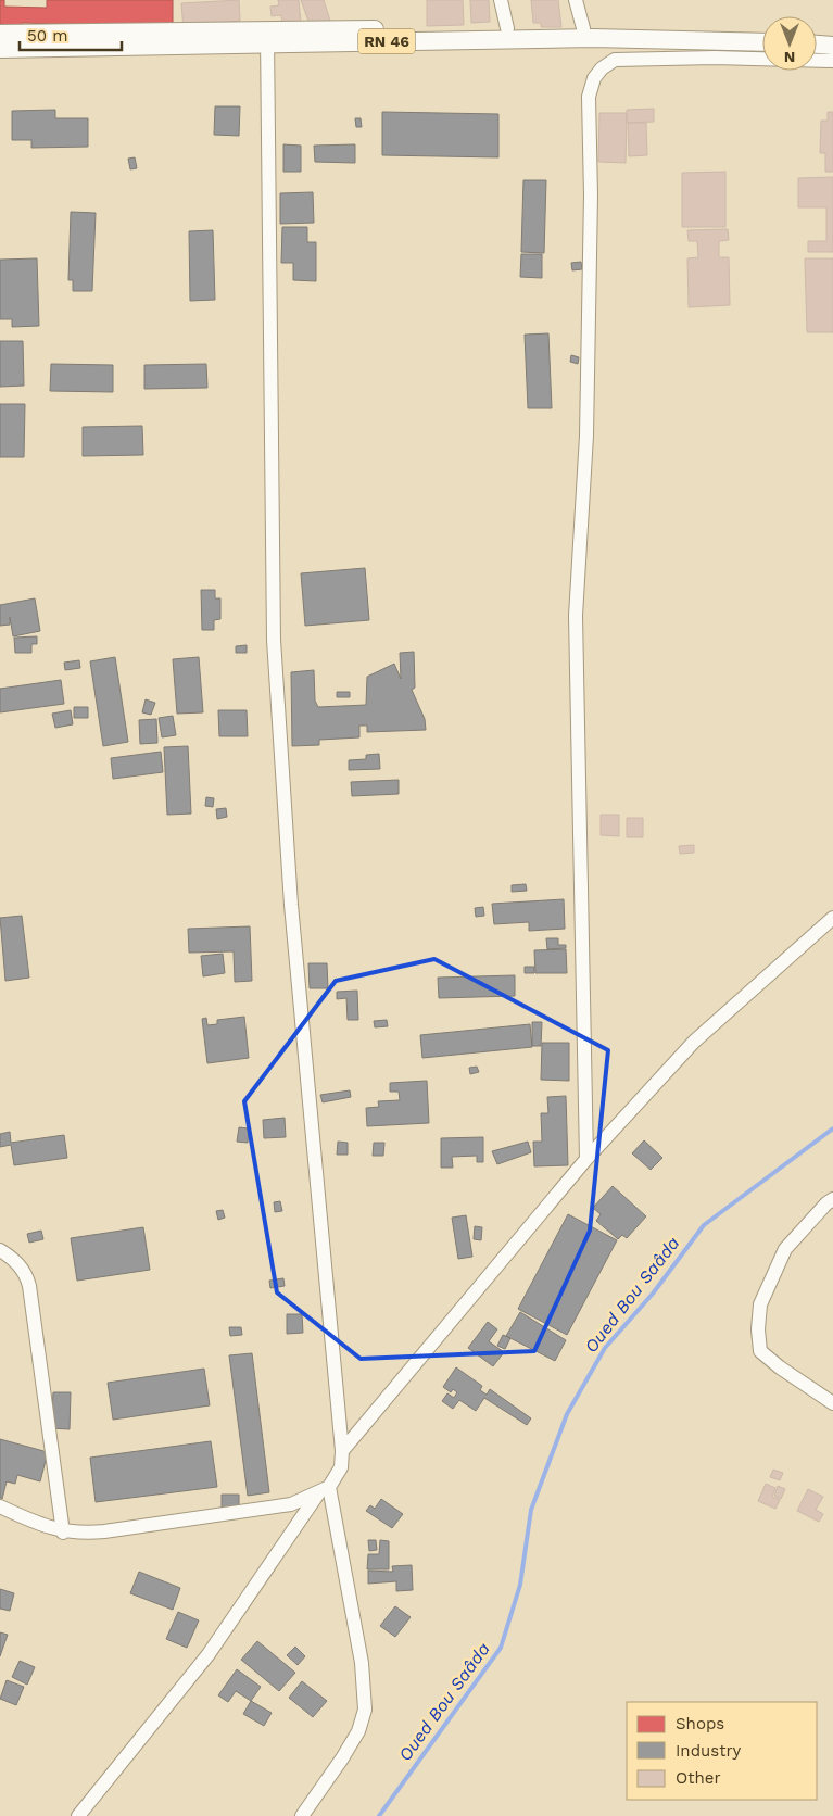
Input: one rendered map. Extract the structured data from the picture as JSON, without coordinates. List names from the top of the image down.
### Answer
{
  "streets": {
    "main road": ["RN 46"]
  },
  "water": ["Oued Bou Saâda"],
  "legend": ["Shops", "Industry", "Other"],
  "scale_bar": "50 m",
  "north": "bottom"
}
